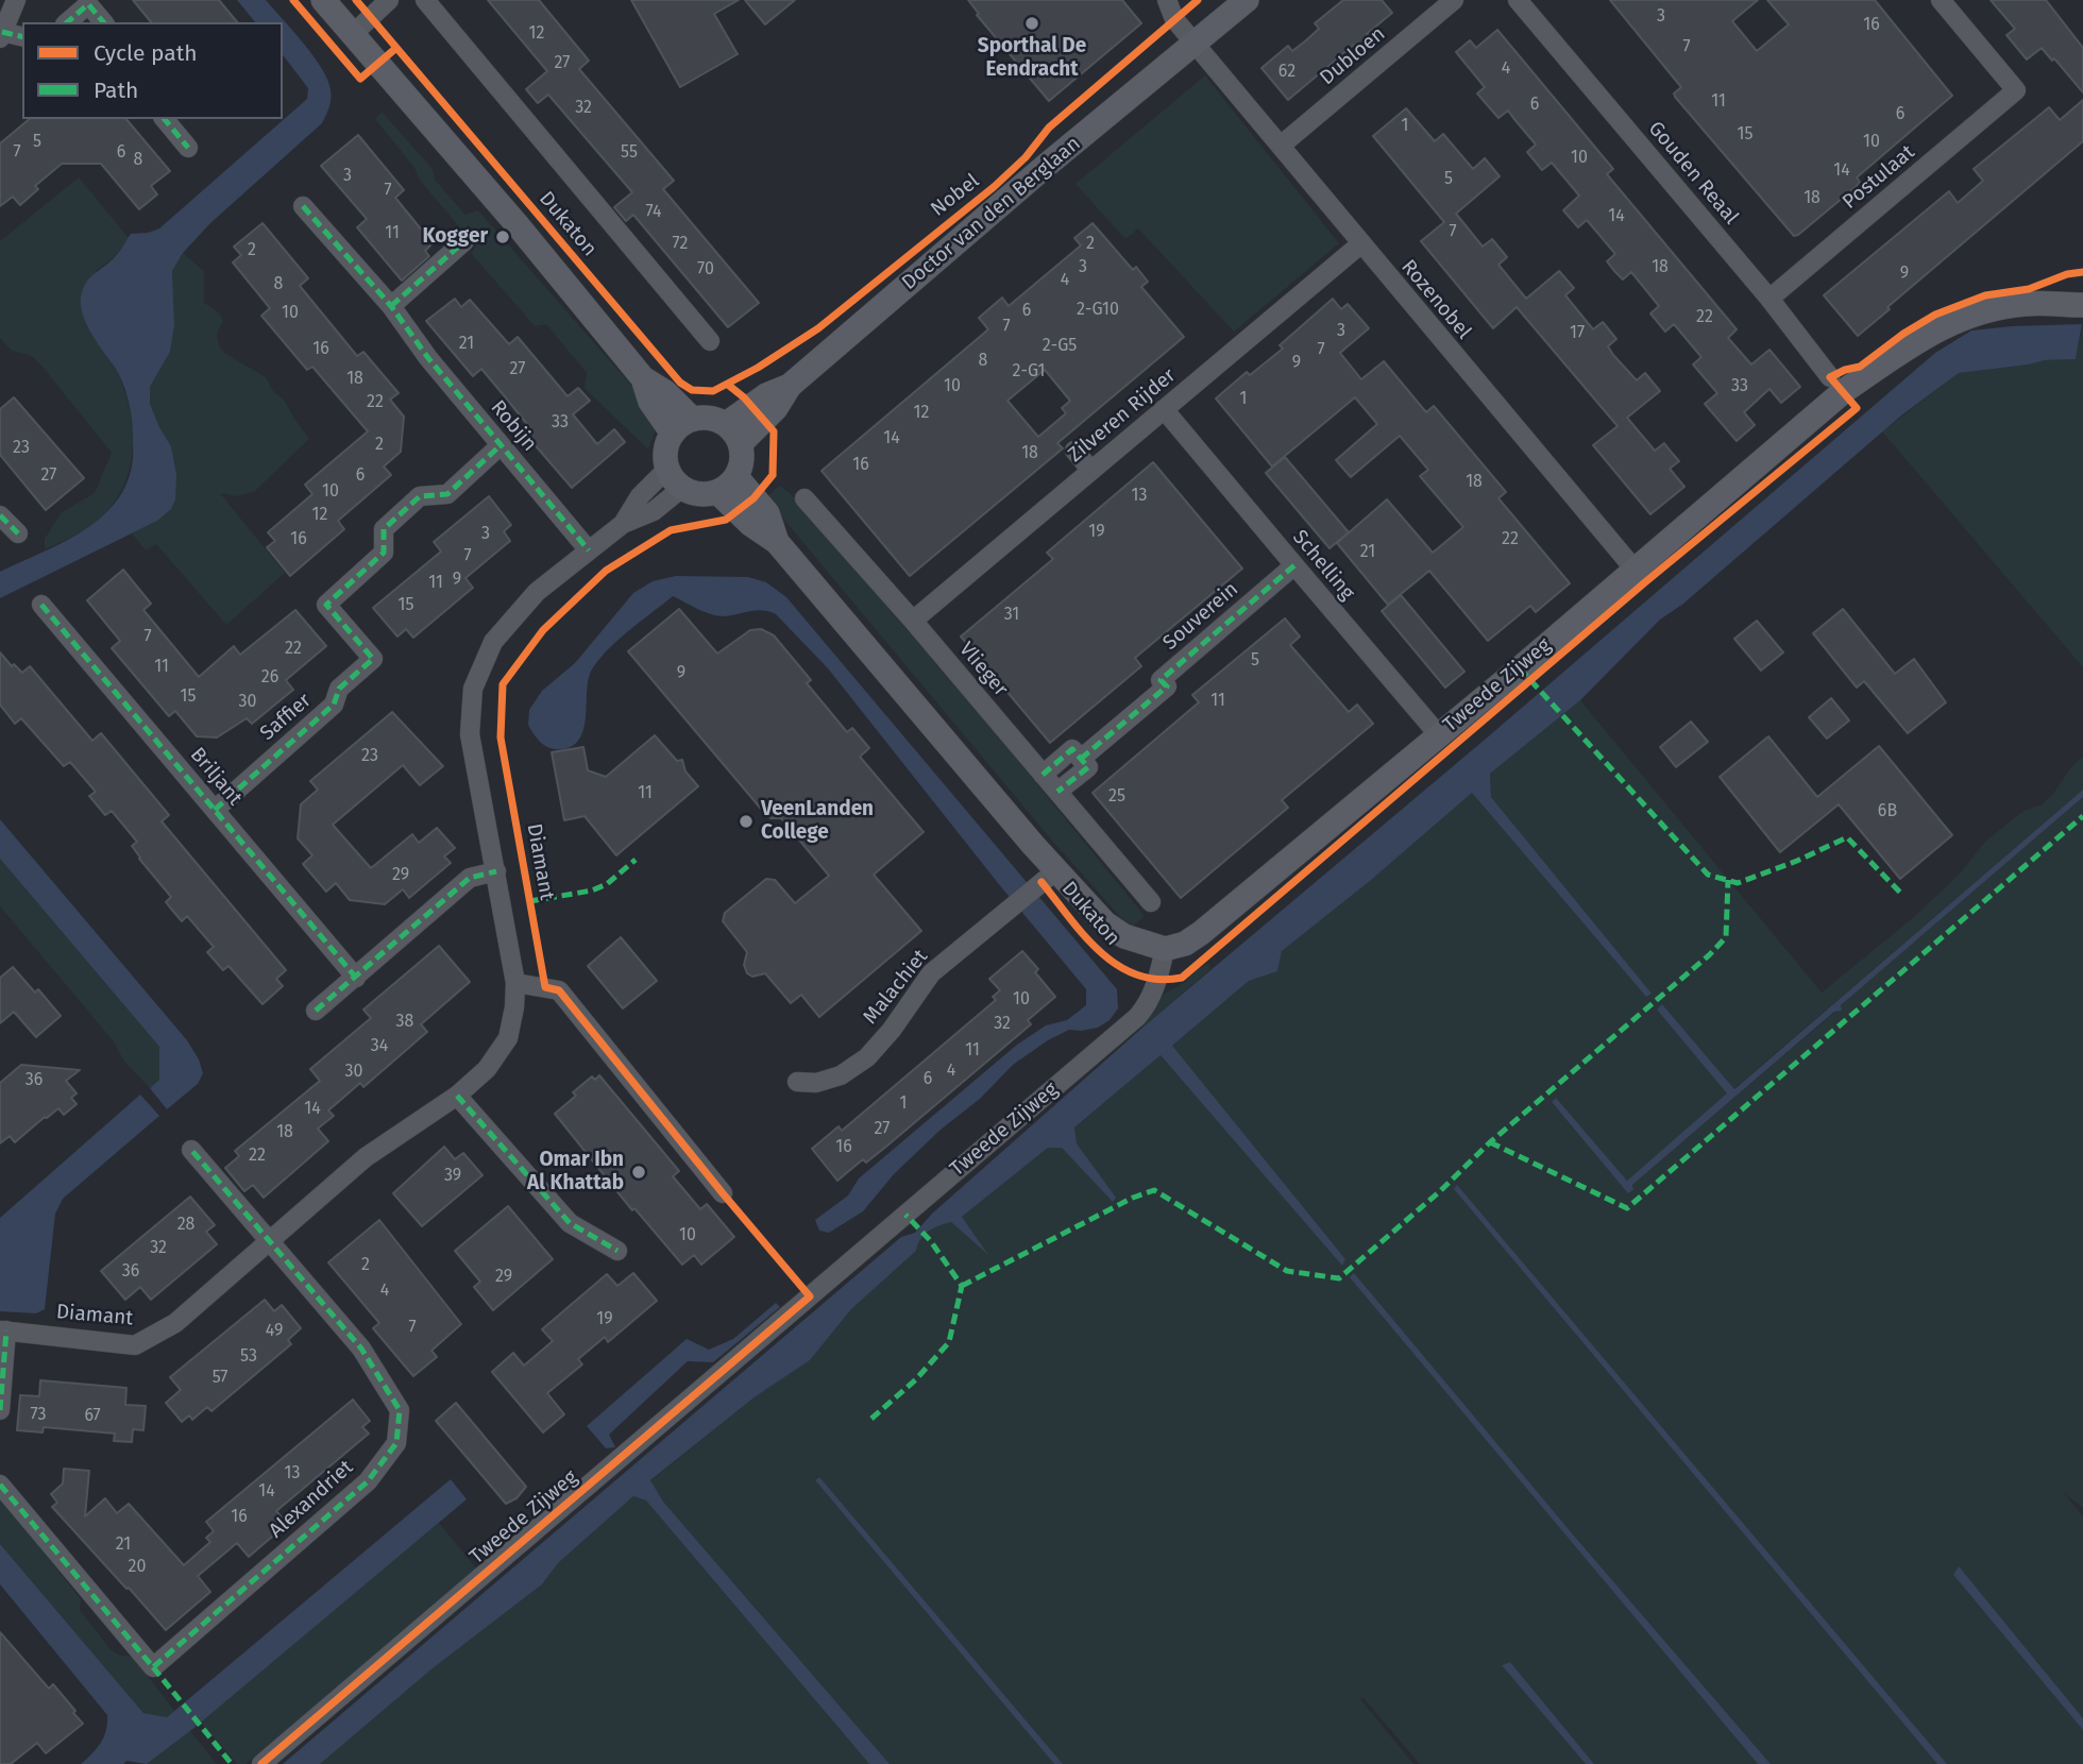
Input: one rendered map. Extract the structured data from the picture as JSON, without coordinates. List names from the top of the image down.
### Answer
{
  "streets": {
    "street": [
      "Dubloen",
      "Gouden Reaal",
      "Postulaat",
      "Doctor van den Berglaan",
      "Dukaton",
      "Rozenobel",
      "Zilveren Rijder",
      "Robijn",
      "Schelling",
      "Souverein",
      "Vlieger",
      "Tweede Zijweg",
      "Saffier",
      "Briljant",
      "Diamant",
      "Malachiet",
      "Alexandriet"
    ],
    "cycle path": ["Nobel"]
  },
  "crossings": [
    ["Dubloen", "Rozenobel"],
    ["Gouden Reaal", "Postulaat"],
    ["Gouden Reaal", "Tweede Zijweg"],
    ["Doctor van den Berglaan", "Dukaton"],
    ["Doctor van den Berglaan", "Rozenobel"],
    ["Doctor van den Berglaan", "Diamant"],
    ["Dukaton", "Tweede Zijweg"],
    ["Dukaton", "Diamant"],
    ["Dukaton", "Malachiet"],
    ["Rozenobel", "Zilveren Rijder"],
    ["Rozenobel", "Tweede Zijweg"],
    ["Zilveren Rijder", "Schelling"],
    ["Zilveren Rijder", "Vlieger"],
    ["Robijn", "Saffier"],
    ["Robijn", "Diamant"],
    ["Schelling", "Souverein"],
    ["Schelling", "Tweede Zijweg"],
    ["Souverein", "Vlieger"],
    ["Saffier", "Briljant"],
    ["Diamant", "Alexandriet"]
  ],
  "places": [
    "Sporthal De Eendracht",
    "Kogger",
    "VeenLanden College",
    "Omar Ibn Al Khattab"
  ],
  "house_numbers": [
    "3",
    "16",
    "12",
    "7",
    "27",
    "4",
    "62",
    "11",
    "6",
    "32",
    "6",
    "1",
    "15",
    "5",
    "10",
    "7",
    "6",
    "55",
    "10",
    "8",
    "14",
    "3",
    "5",
    "7",
    "18",
    "74",
    "14",
    "7",
    "11",
    "72",
    "2",
    "2",
    "3",
    "18",
    "70",
    "9",
    "4",
    "8",
    "2-G10",
    "6",
    "10",
    "22",
    "7",
    "3",
    "17",
    "21",
    "2-G5",
    "16",
    "7",
    "8",
    "9",
    "27",
    "2-G1",
    "18",
    "10",
    "33",
    "1",
    "22",
    "12",
    "33",
    "14",
    "2",
    "23",
    "18",
    "16",
    "27",
    "6",
    "18",
    "10",
    "13",
    "12",
    "19",
    "3",
    "16",
    "22",
    "21",
    "7",
    "9",
    "11",
    "15",
    "31",
    "7",
    "22",
    "5",
    "11",
    "9",
    "26",
    "15",
    "11",
    "30",
    "23",
    "11",
    "25",
    "6B",
    "29",
    "10",
    "38",
    "32",
    "34",
    "11",
    "4",
    "30",
    "6",
    "36",
    "1",
    "14",
    "27",
    "18",
    "16",
    "22",
    "39",
    "28",
    "10",
    "32",
    "2",
    "36",
    "29",
    "4",
    "19",
    "7",
    "49",
    "53",
    "57",
    "73",
    "67",
    "13",
    "14",
    "16",
    "21",
    "20"
  ],
  "legend": ["Cycle path", "Path"]
}
